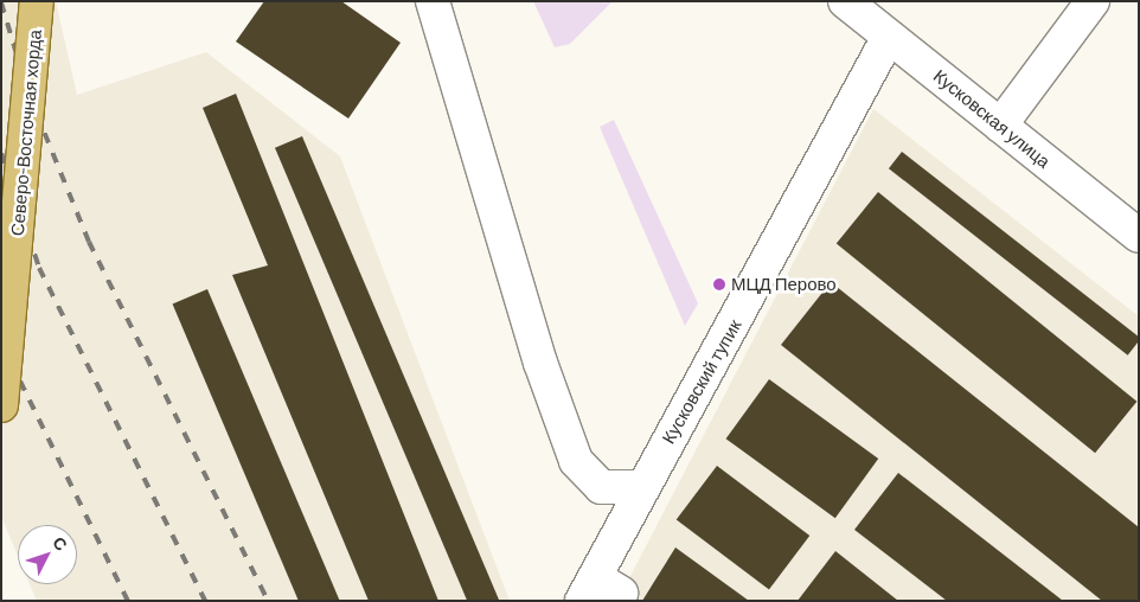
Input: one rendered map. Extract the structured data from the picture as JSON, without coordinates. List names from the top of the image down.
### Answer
{
  "streets": {
    "main road": ["Северо-Восточная хорда"],
    "street": ["Кусковская улица", "Кусковский тупик"]
  },
  "crossings": [
    ["Кусковская улица", "Кусковский тупик"]
  ],
  "places": ["МЦД Перово"],
  "north": "top right"
}
